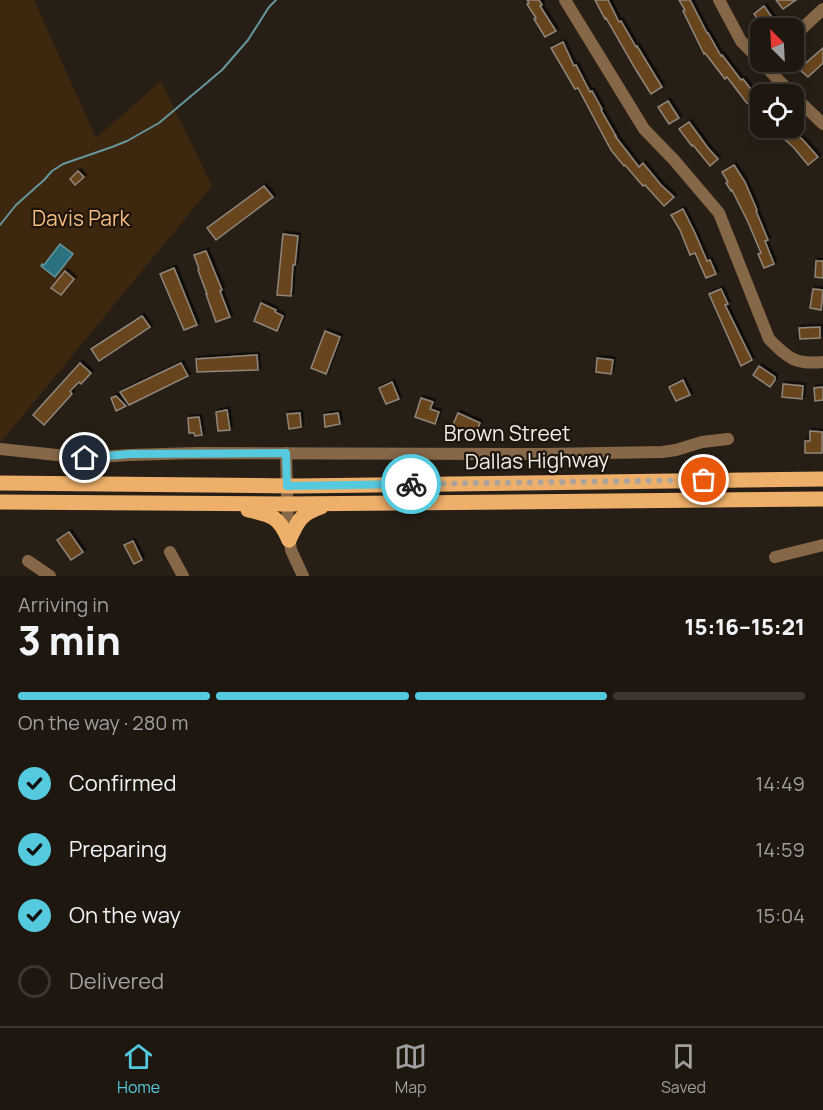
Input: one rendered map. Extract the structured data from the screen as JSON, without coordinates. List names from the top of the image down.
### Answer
{
  "streets": {
    "main road": ["Dallas Highway"],
    "street": ["Brown Street"]
  },
  "parks": ["Davis Park"],
  "north": "top left",
  "page": {
    "heading": ["3 min", "Arriving in", "15:16–15:21"],
    "bar": "On the way · 280 m",
    "list": [
      ["Confirmed", "14:49"],
      ["Preparing", "14:59"],
      ["On the way", "15:04"],
      "Delivered"
    ],
    "tabs": ["Home", "Map", "Saved"]
  }
}
